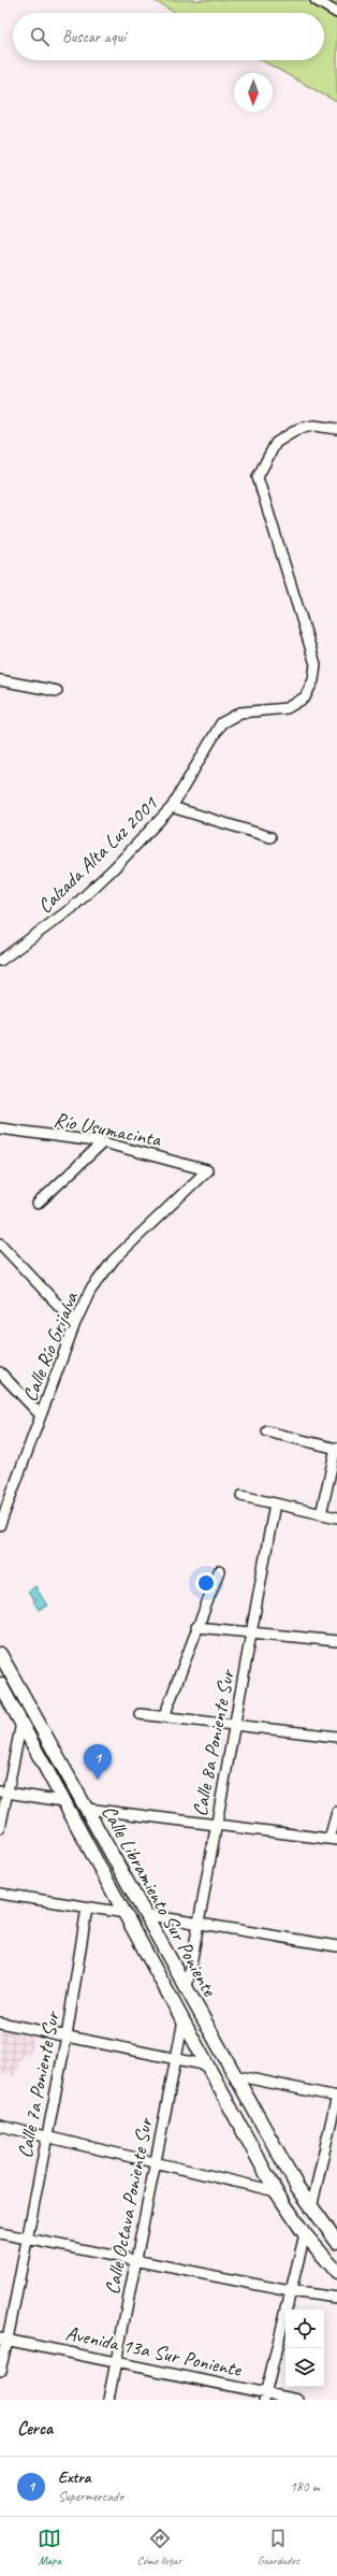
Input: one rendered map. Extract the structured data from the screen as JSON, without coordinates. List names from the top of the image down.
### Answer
{
  "streets": {
    "main road": ["Calle Libramiento Sur Poniente"],
    "street": [
      "Calzada Alta Luz 2001",
      "Río Usumacinta",
      "Calle Río Grijalva",
      "Calle 8a Poniente Sur",
      "Calle 7a Poniente Sur",
      "Calle Octava Poniente Sur",
      "Avenida 13a Sur Poniente"
    ]
  },
  "crossings": [
    ["Río Usumacinta", "Calle Río Grijalva"],
    ["Calle 8a Poniente Sur", "Calle Libramiento Sur Poniente"],
    ["Calle Libramiento Sur Poniente", "Calle Octava Poniente Sur"],
    ["Calle 7a Poniente Sur", "Avenida 13a Sur Poniente"],
    ["Calle Octava Poniente Sur", "Avenida 13a Sur Poniente"]
  ],
  "north": "bottom",
  "page": {
    "search": "Buscar aquí",
    "pins": "1",
    "heading": "Cerca",
    "list": [
      {
        "mark": "1",
        "name": "Extra",
        "note": "Supermercado",
        "value": "180 m"
      }
    ],
    "nav": ["Mapa", "Cómo llegar", "Guardados"]
  }
}
